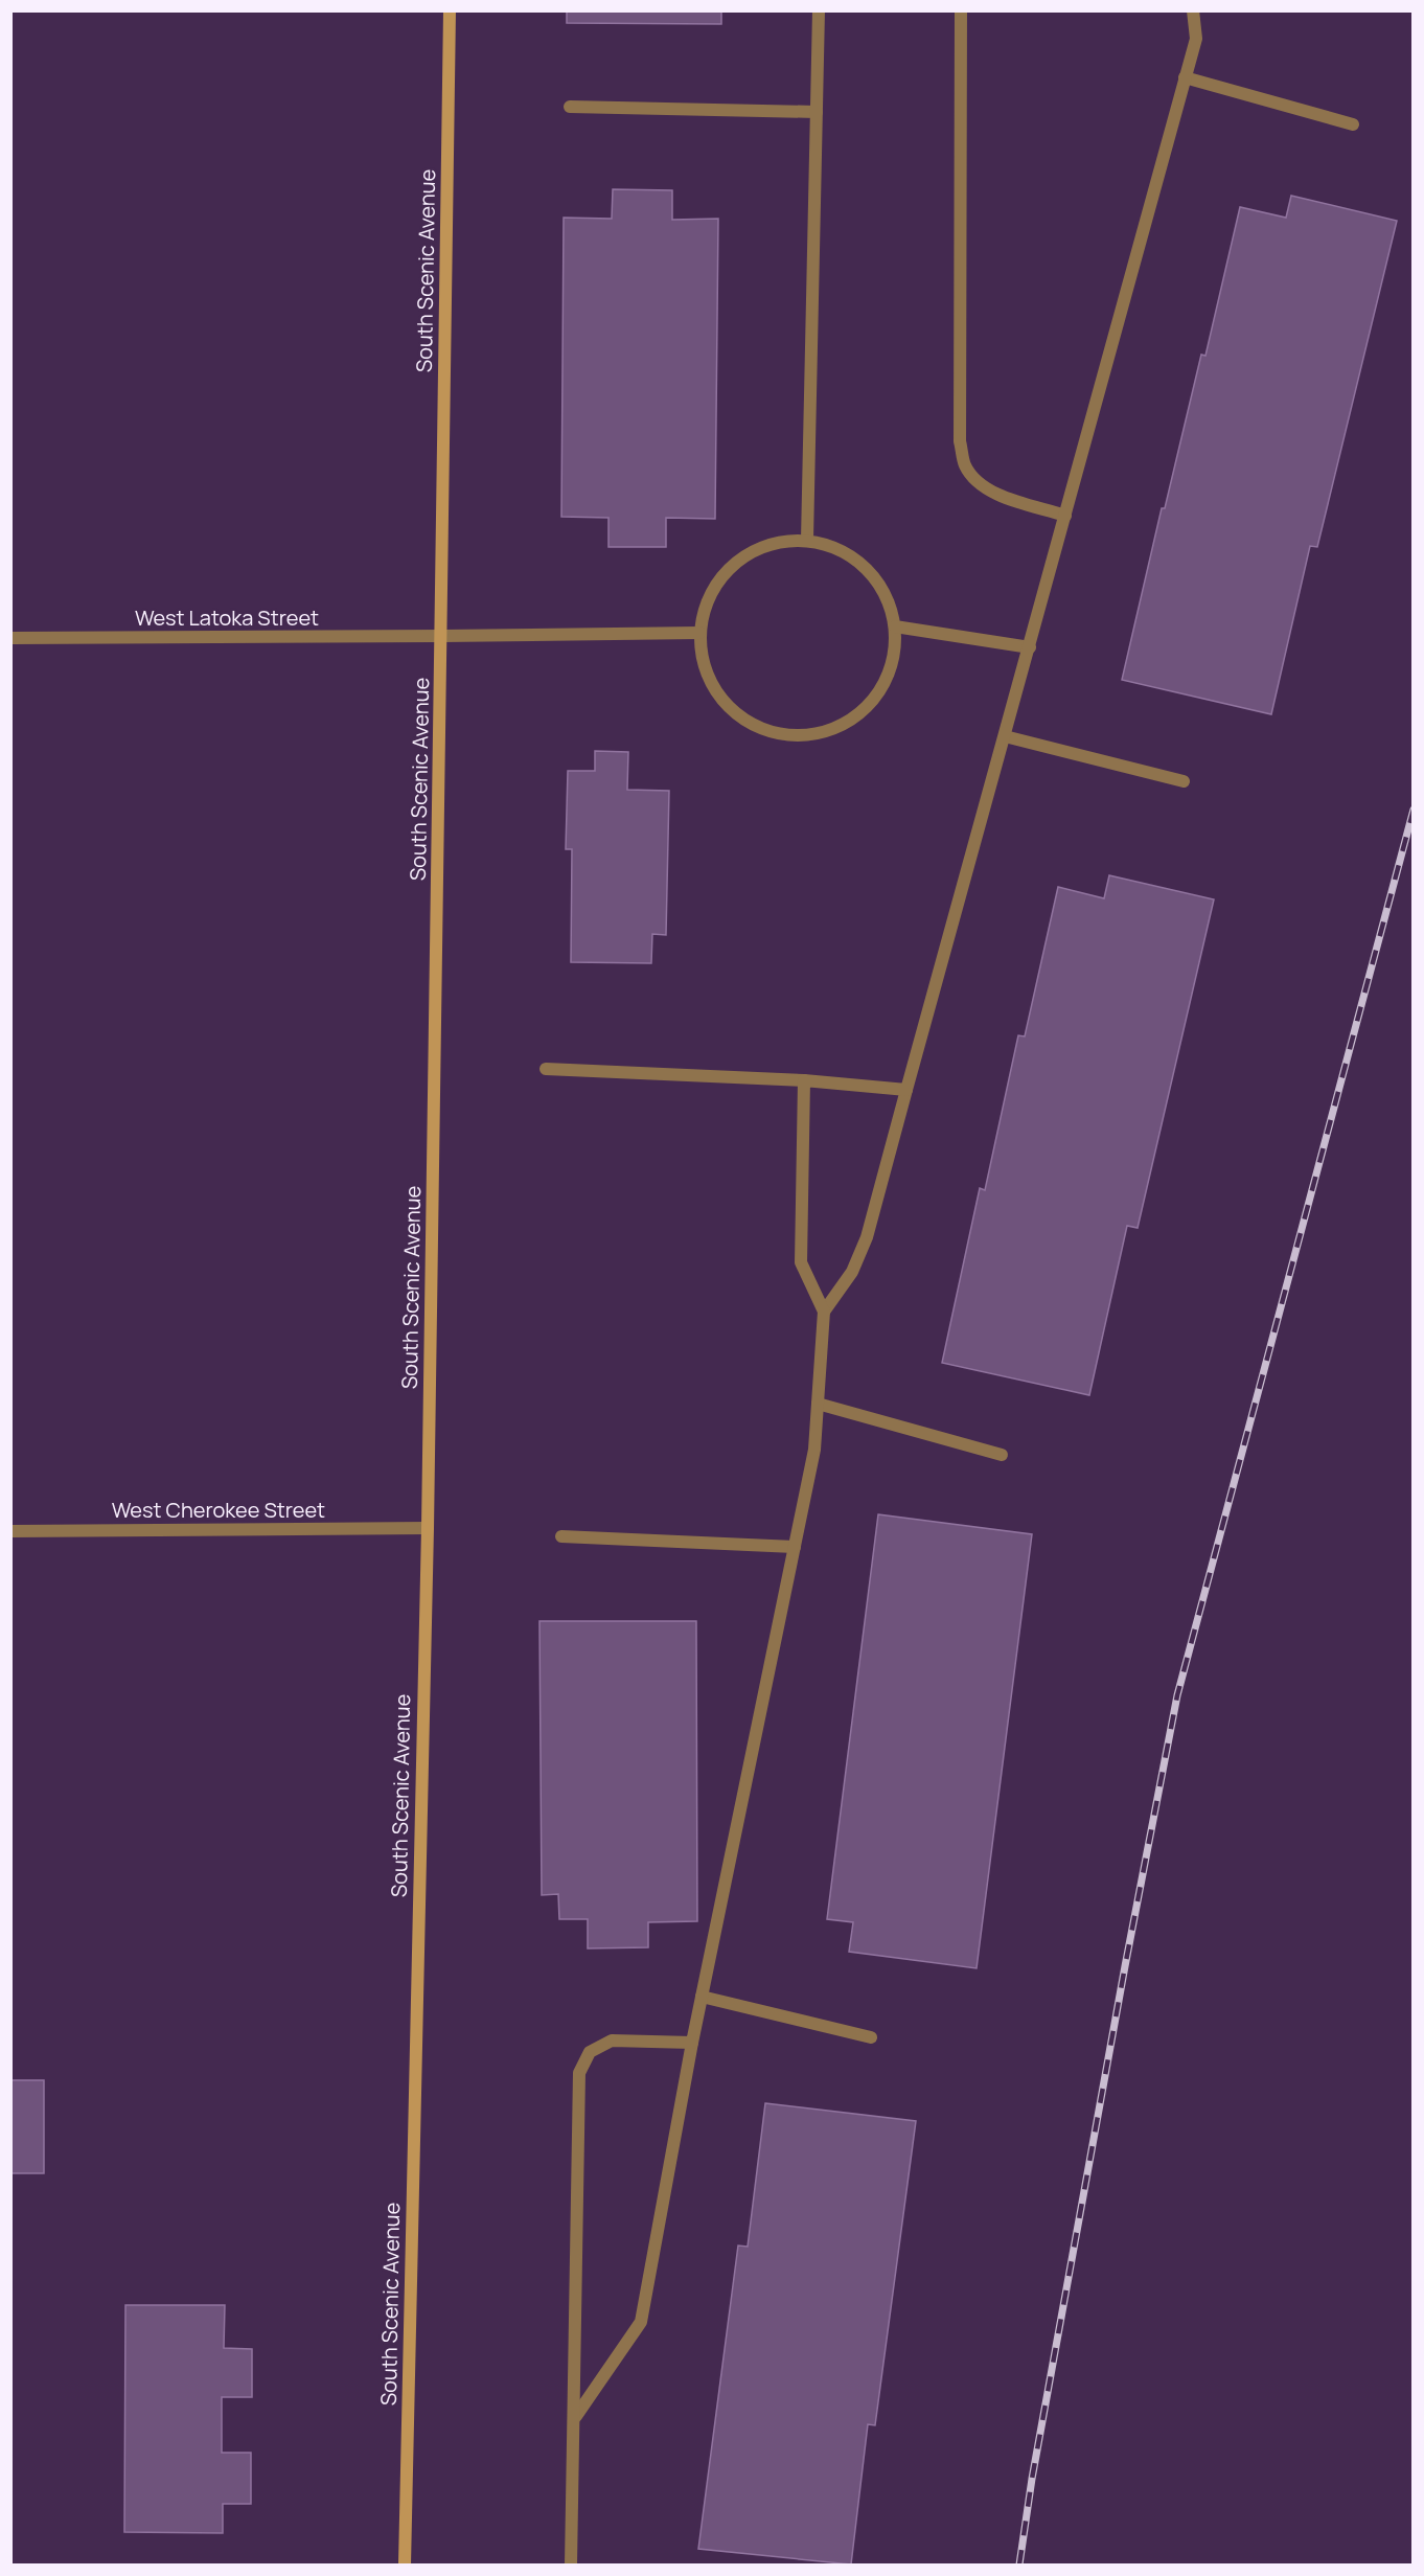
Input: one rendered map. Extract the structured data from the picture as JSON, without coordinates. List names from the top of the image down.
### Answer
{
  "streets": {
    "main road": ["South Scenic Avenue"],
    "street": ["West Latoka Street", "West Cherokee Street"]
  },
  "crossings": [
    ["South Scenic Avenue", "West Latoka Street"],
    ["South Scenic Avenue", "West Cherokee Street"]
  ]
}
